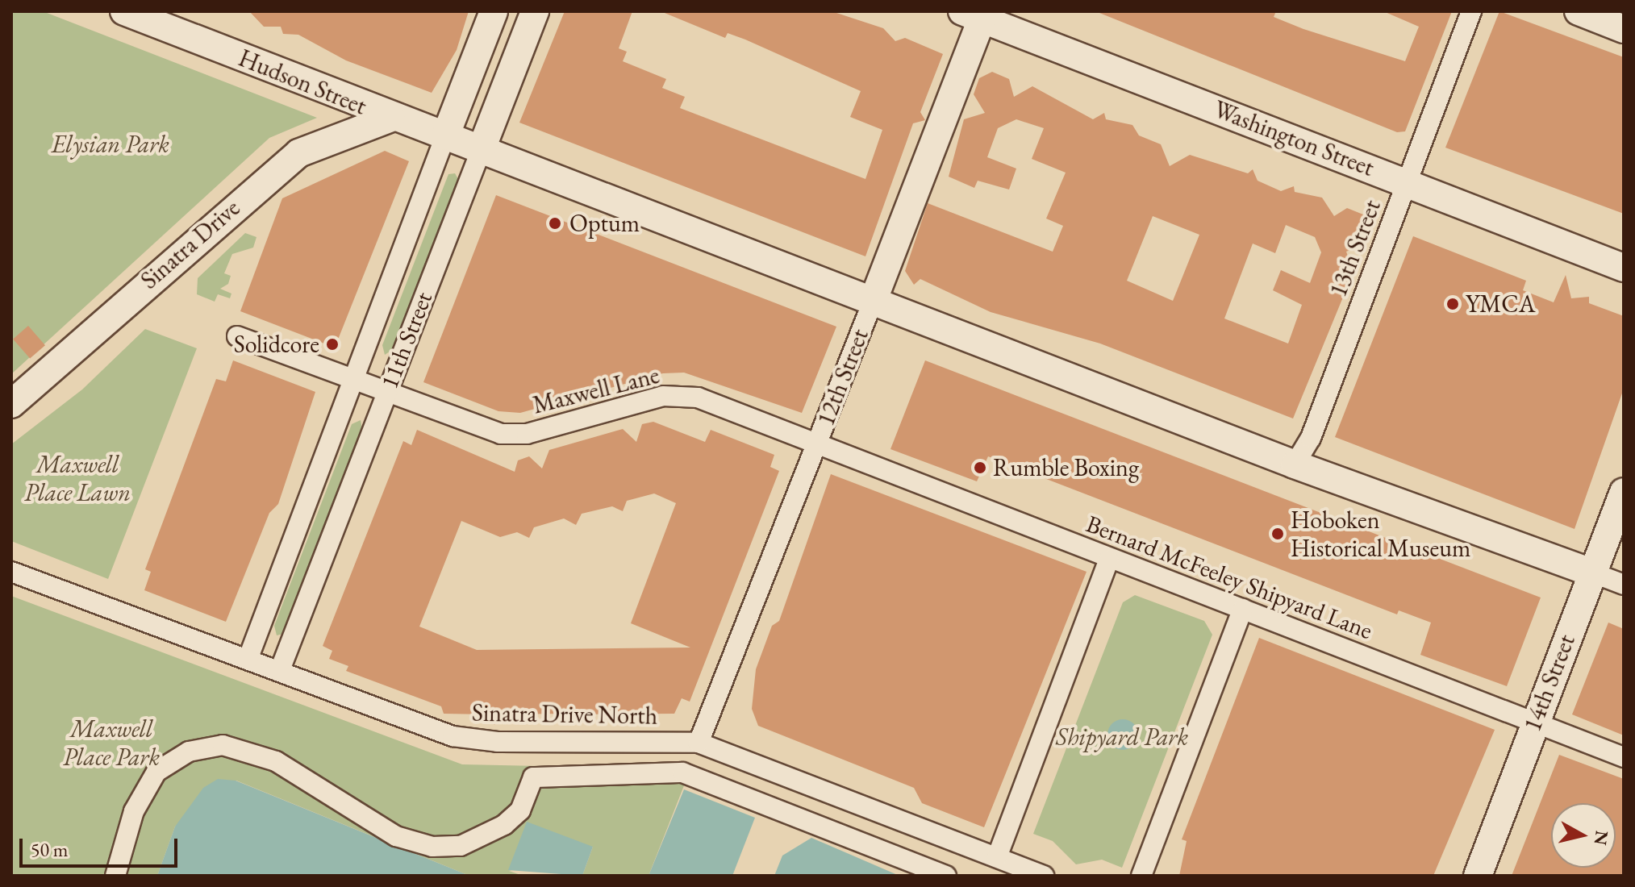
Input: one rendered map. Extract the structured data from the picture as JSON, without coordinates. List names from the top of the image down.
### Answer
{
  "streets": {
    "street": [
      "Hudson Street",
      "Washington Street",
      "Sinatra Drive",
      "13th Street",
      "11th Street",
      "12th Street",
      "Maxwell Lane",
      "Bernard McFeeley Shipyard Lane",
      "14th Street",
      "Sinatra Drive North"
    ]
  },
  "crossings": [
    ["Hudson Street", "Sinatra Drive"],
    ["Hudson Street", "13th Street"],
    ["Hudson Street", "11th Street"],
    ["Hudson Street", "12th Street"],
    ["Hudson Street", "14th Street"],
    ["Washington Street", "13th Street"],
    ["Washington Street", "12th Street"],
    ["11th Street", "Maxwell Lane"],
    ["11th Street", "Sinatra Drive North"],
    ["12th Street", "Maxwell Lane"],
    ["12th Street", "Bernard McFeeley Shipyard Lane"],
    ["12th Street", "Sinatra Drive North"],
    ["Maxwell Lane", "Bernard McFeeley Shipyard Lane"],
    ["Bernard McFeeley Shipyard Lane", "14th Street"]
  ],
  "parks": [
    "Elysian Park",
    "Maxwell Place Lawn",
    "Maxwell Place Park",
    "Shipyard Park"
  ],
  "places": [
    "Optum",
    "YMCA",
    "Solidcore",
    "Rumble Boxing",
    "Hoboken Historical Museum"
  ],
  "scale_bar": "50 m",
  "north": "right"
}
